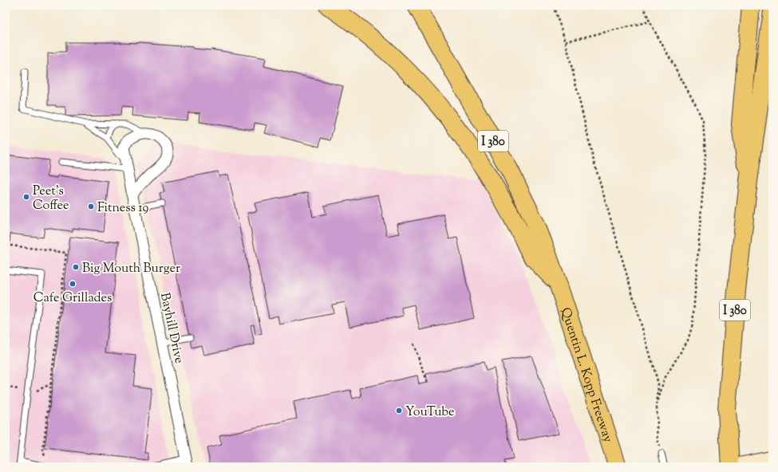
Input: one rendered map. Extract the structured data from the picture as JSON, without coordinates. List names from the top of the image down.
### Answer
{
  "streets": {
    "highway": ["I 380", "Quentin L. Kopp Freeway"],
    "street": ["Bayhill Drive"]
  },
  "crossings": [
    ["I 380", "Quentin L. Kopp Freeway"]
  ],
  "places": [
    "Peet's Coffee",
    "Fitness 19",
    "Big Mouth Burger",
    "Cafe Grillades",
    "YouTube"
  ]
}
